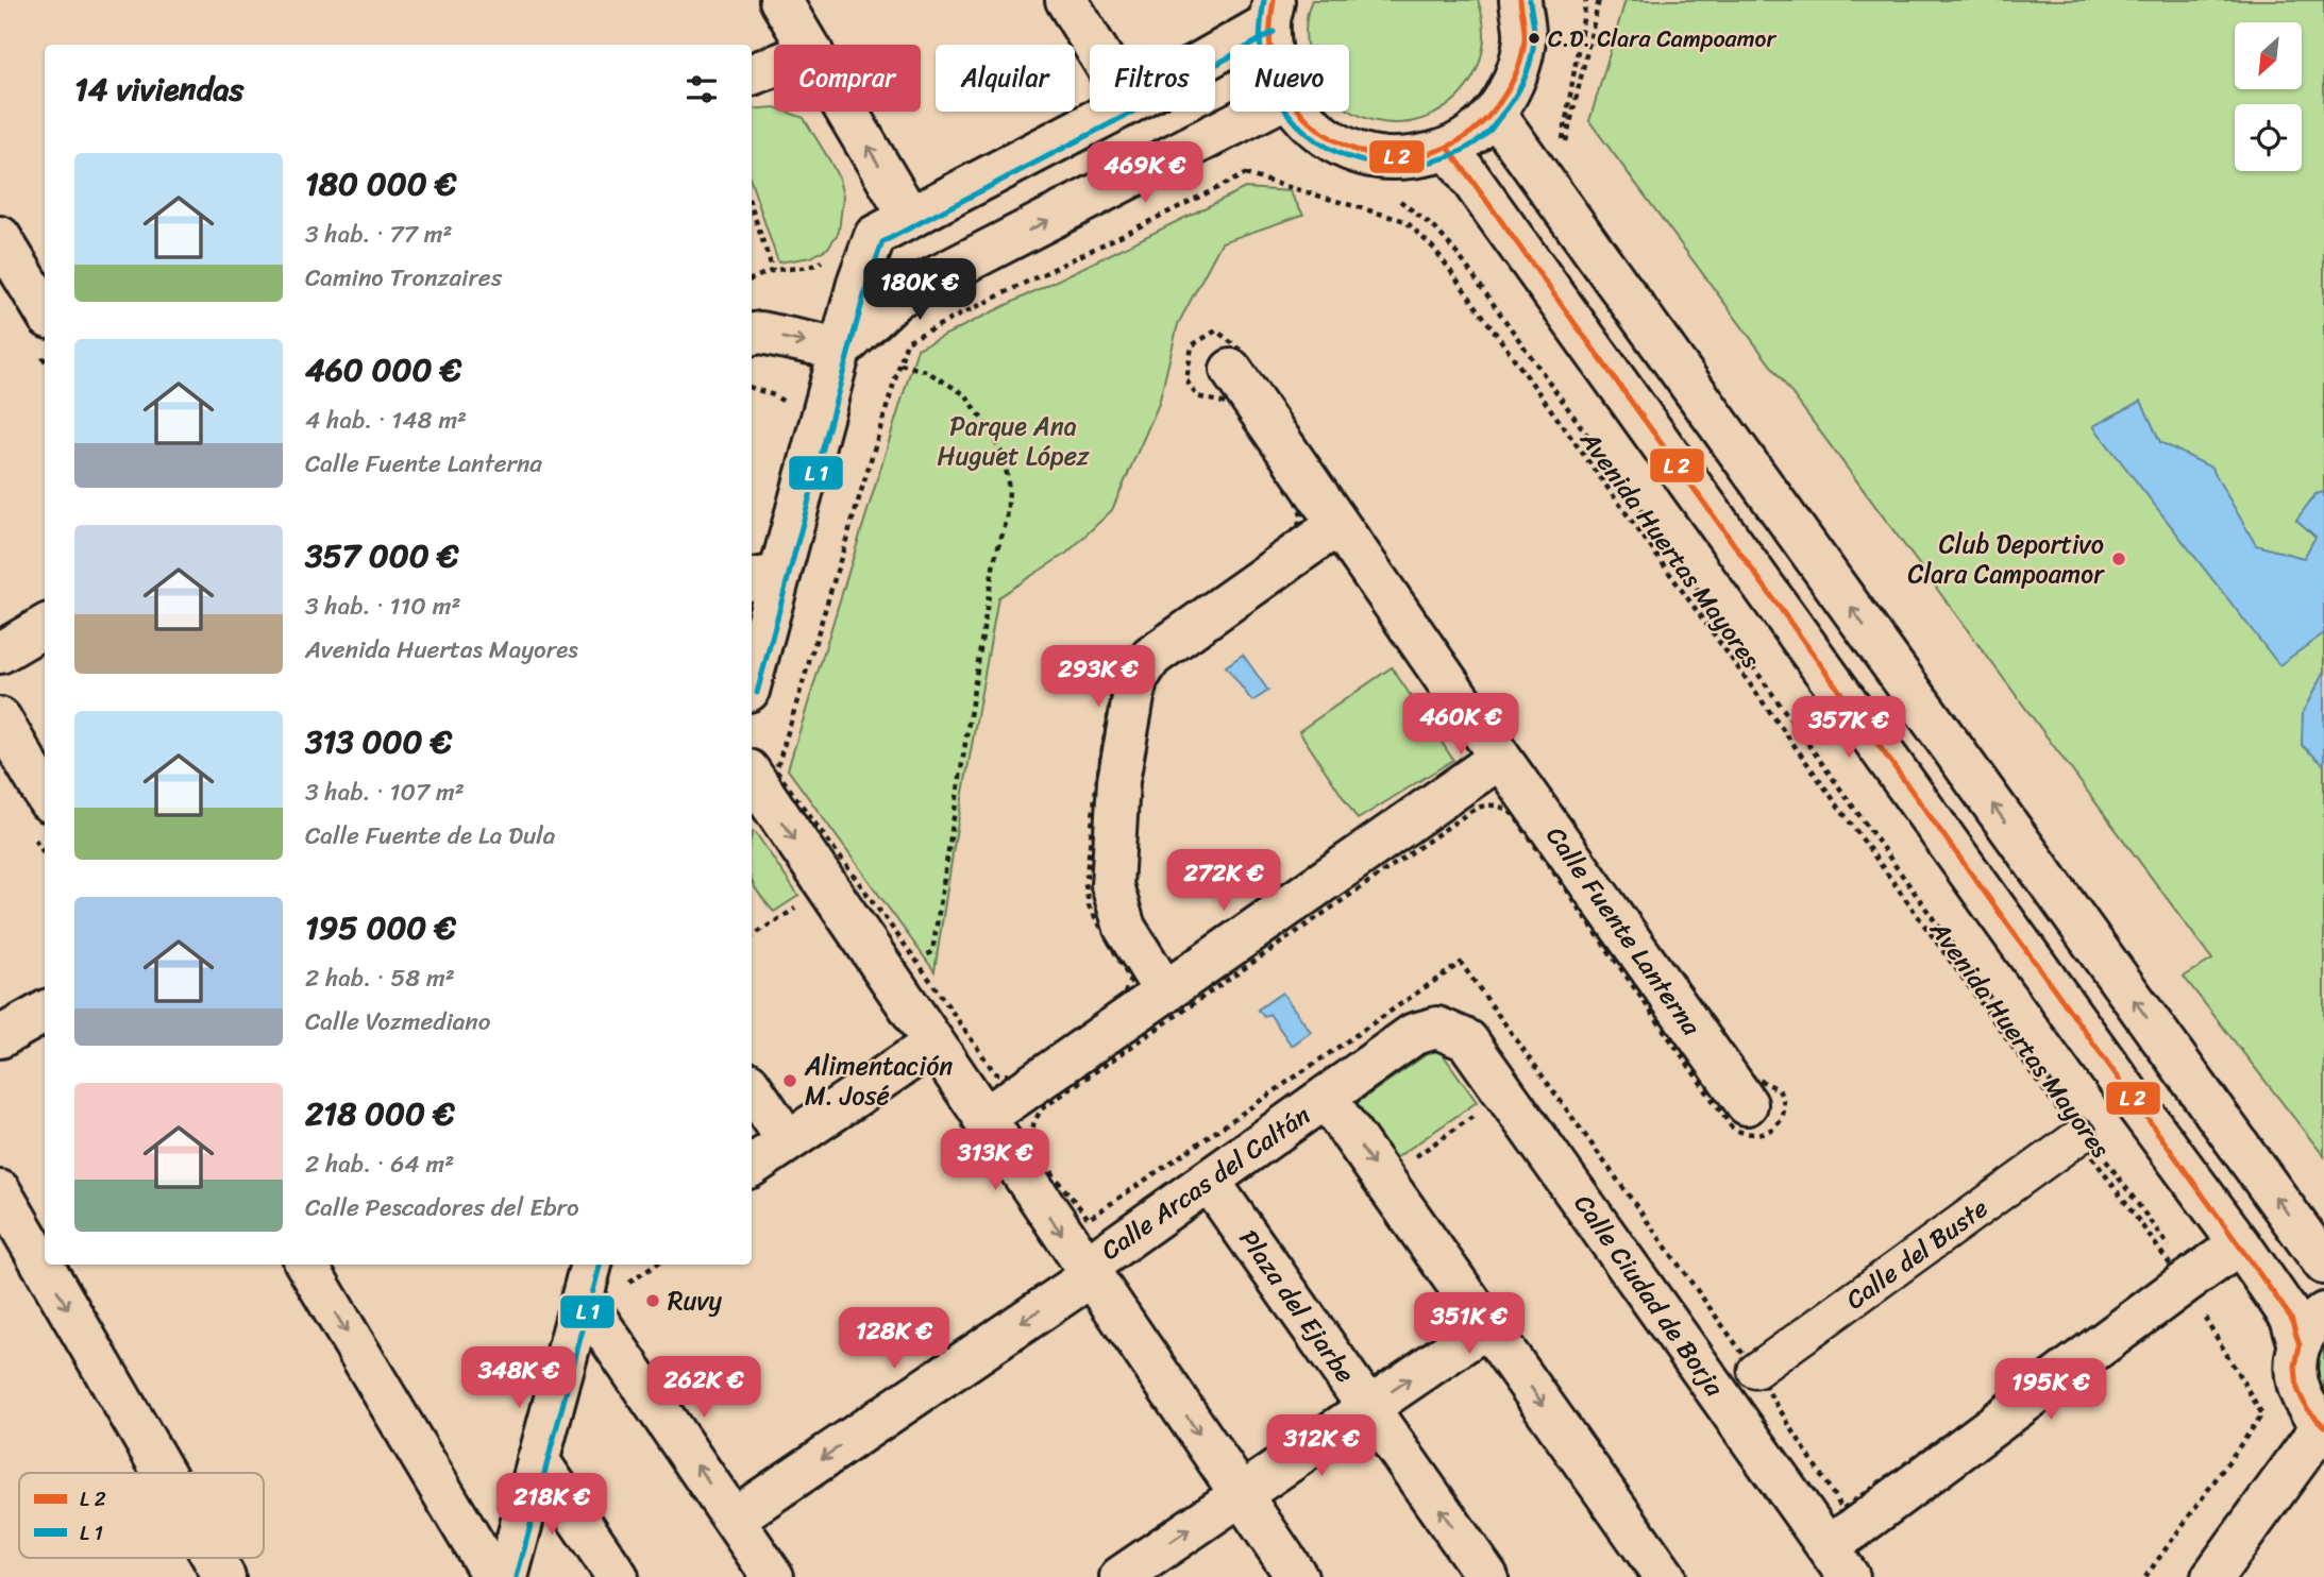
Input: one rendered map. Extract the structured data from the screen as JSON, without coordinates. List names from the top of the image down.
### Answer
{
  "streets": {
    "street": [
      "Avenida Huertas Mayores",
      "Calle Fuente Lanterna",
      "Calle Arcas del Caltán",
      "Calle del Buste",
      "Calle Ciudad de Borja",
      "Plaza del Ejarbe"
    ]
  },
  "crossings": [
    ["Avenida Huertas Mayores", "Calle del Buste"],
    ["Calle Arcas del Caltán", "Calle Ciudad de Borja"],
    ["Calle Arcas del Caltán", "Plaza del Ejarbe"]
  ],
  "parks": ["Parque Ana Huguet López"],
  "places": [
    "C.D. Clara Campoamor",
    "Club Deportivo Clara Campoamor",
    "Alimentación M. José",
    "Ruvy"
  ],
  "legend": ["L 2", "L 1"],
  "north": "bottom left",
  "page": {
    "chip": [
      "Comprar",
      "Alquilar",
      "Filtros",
      "Nuevo"
    ],
    "heading": "14 viviendas",
    "list": [
      {
        "name": "180 000 €",
        "note": "3 hab. · 77 m² · Camino Tronzaires"
      },
      {
        "name": "460 000 €",
        "note": "4 hab. · 148 m² · Calle Fuente Lanterna"
      },
      {
        "name": "357 000 €",
        "note": "3 hab. · 110 m² · Avenida Huertas Mayores"
      },
      {
        "name": "313 000 €",
        "note": "3 hab. · 107 m² · Calle Fuente de La Dula"
      },
      {
        "name": "195 000 €",
        "note": "2 hab. · 58 m² · Calle Vozmediano"
      },
      {
        "name": "218 000 €",
        "note": "2 hab. · 64 m² · Calle Pescadores del Ebro"
      }
    ],
    "price": [
      "469K €",
      "180K €",
      "293K €",
      "460K €",
      "357K €",
      "272K €",
      "313K €",
      "351K €",
      "128K €",
      "348K €",
      "262K €",
      "195K €",
      "312K €",
      "218K €"
    ]
  }
}
